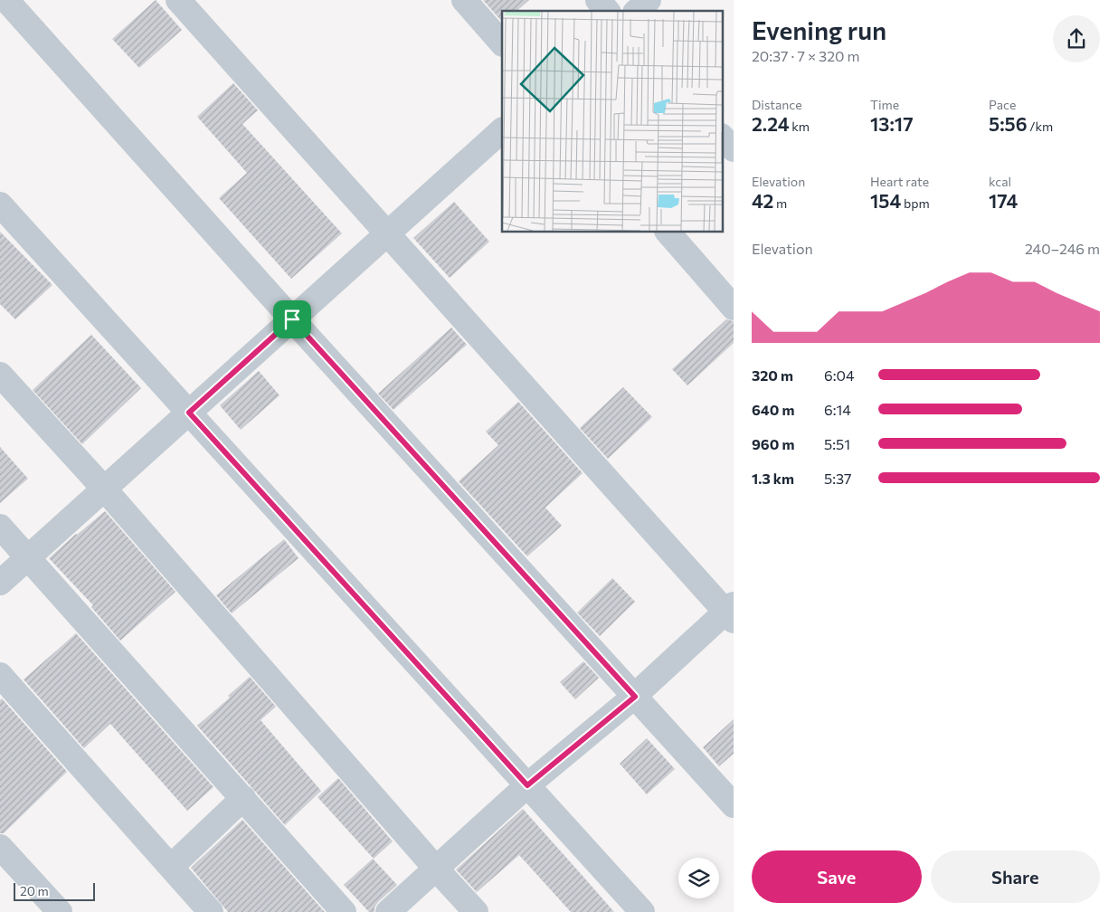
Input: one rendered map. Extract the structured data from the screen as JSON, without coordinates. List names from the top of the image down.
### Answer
{
  "scale_bar": "20 m",
  "page": {
    "heading": ["Evening run", "20:37 · 7 × 320 m"],
    "stats": [
      ["Distance", "2.24 km"],
      ["Time", "13:17"],
      ["Pace", "5:56 /km"],
      ["Elevation", "42 m"],
      ["Heart rate", "154 bpm"],
      ["kcal", "174"]
    ],
    "chart": ["Elevation", "240–246 m"],
    "list": [
      {
        "name": "320 m",
        "note": "6:04"
      },
      {
        "name": "640 m",
        "note": "6:14"
      },
      {
        "name": "960 m",
        "note": "5:51"
      },
      {
        "name": "1.3 km",
        "note": "5:37"
      }
    ],
    "buttons": ["Save", "Share"],
    "scale": "20 m"
  }
}
